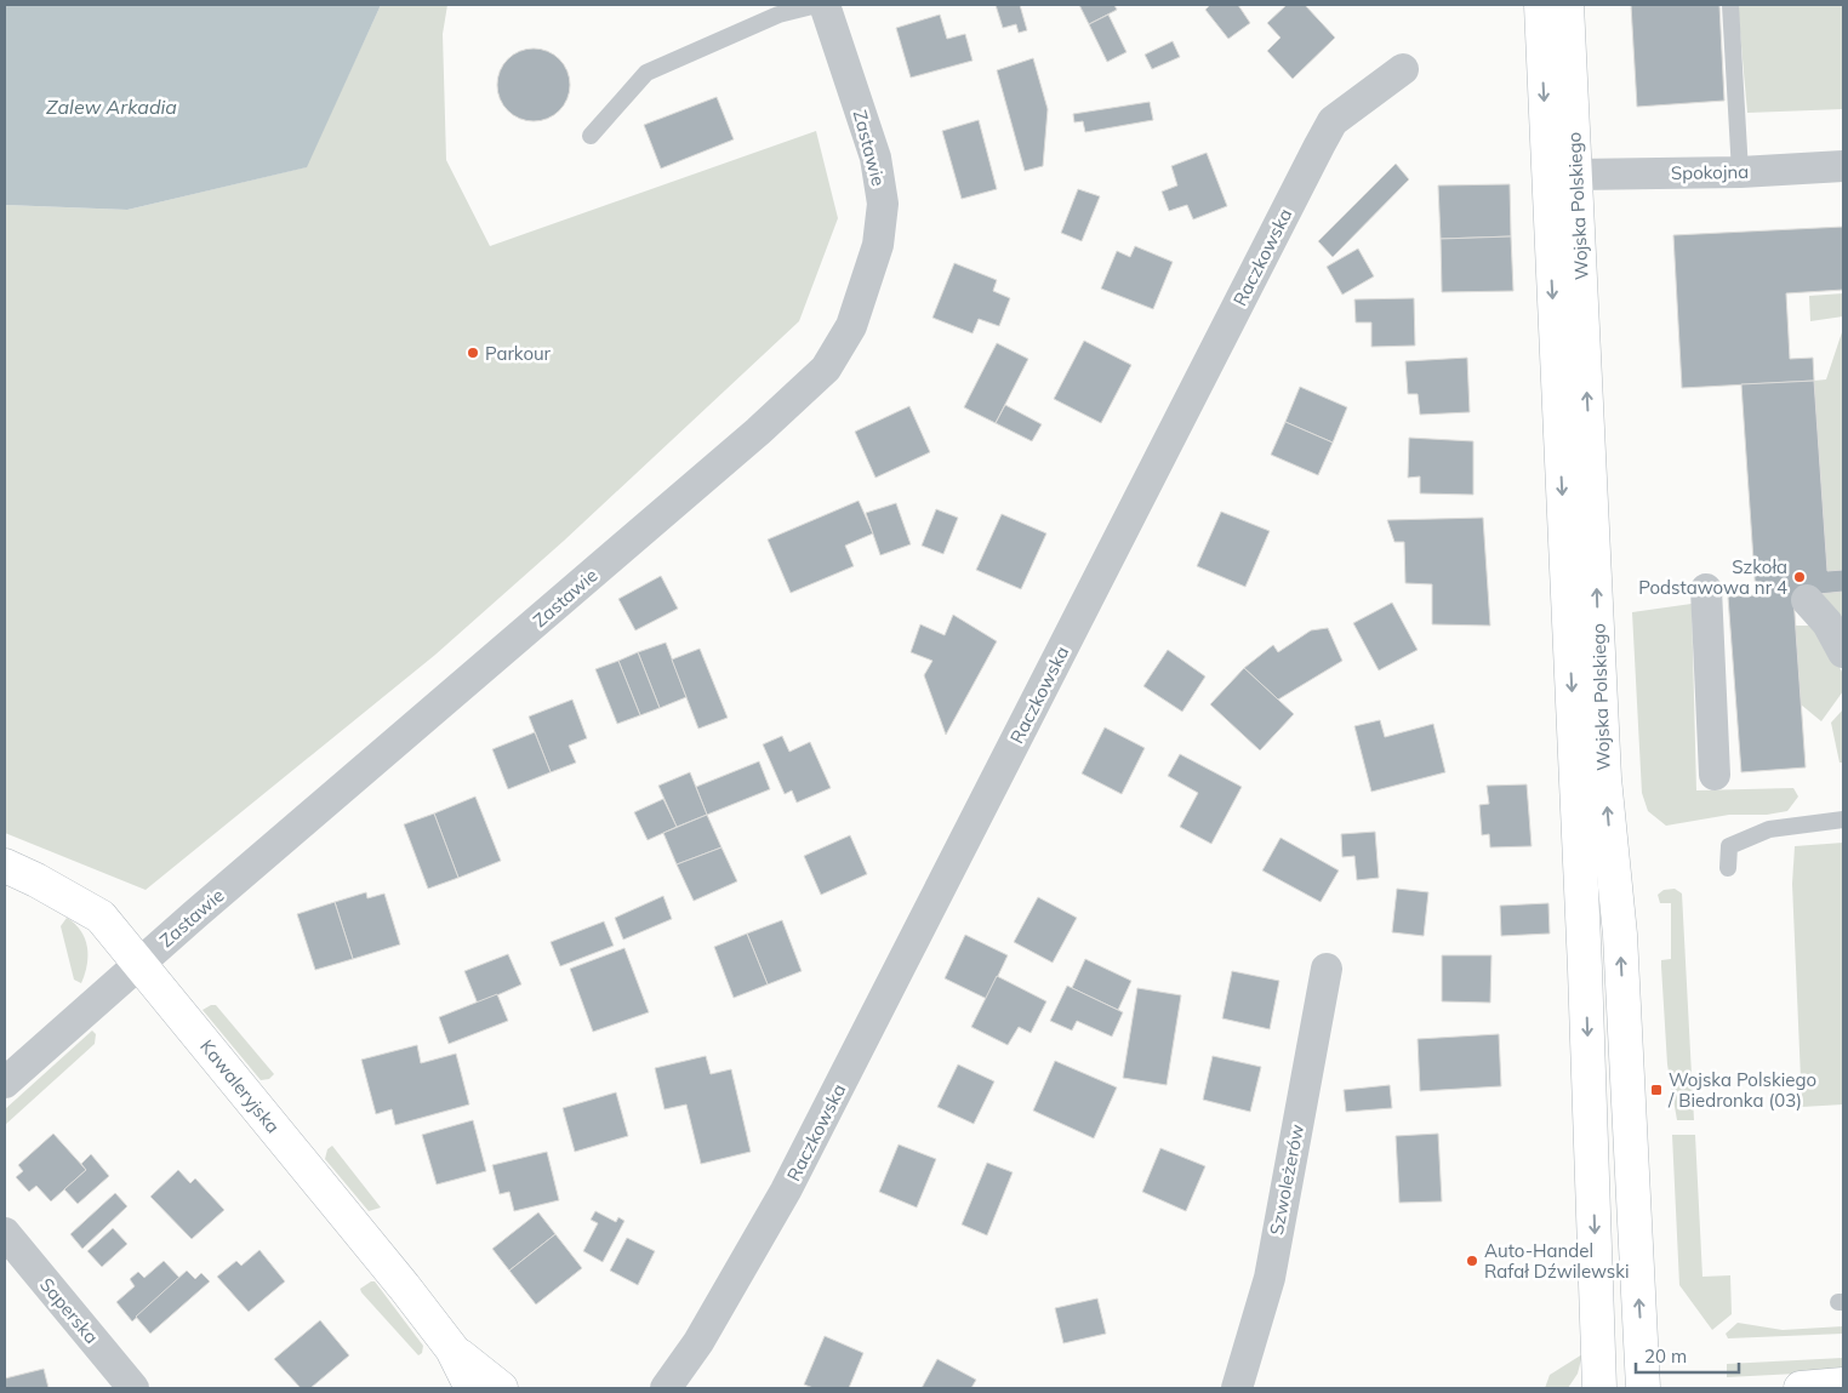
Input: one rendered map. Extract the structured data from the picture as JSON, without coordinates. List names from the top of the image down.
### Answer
{
  "streets": {
    "street": [
      "Zastawie",
      "Spokojna",
      "Wojska Polskiego",
      "Raczkowska",
      "Kawaleryjska",
      "Szwoleżerów",
      "Saperska"
    ]
  },
  "crossings": [
    ["Zastawie", "Kawaleryjska"],
    ["Spokojna", "Wojska Polskiego"]
  ],
  "water": ["Zalew Arkadia"],
  "places": {
    "other": ["Parkour", "Szkoła Podstawowa nr 4", "Auto-Handel Rafał Dźwilewski"],
    "transit": ["Wojska Polskiego / Biedronka (03)"]
  },
  "scale_bar": "20 m"
}
